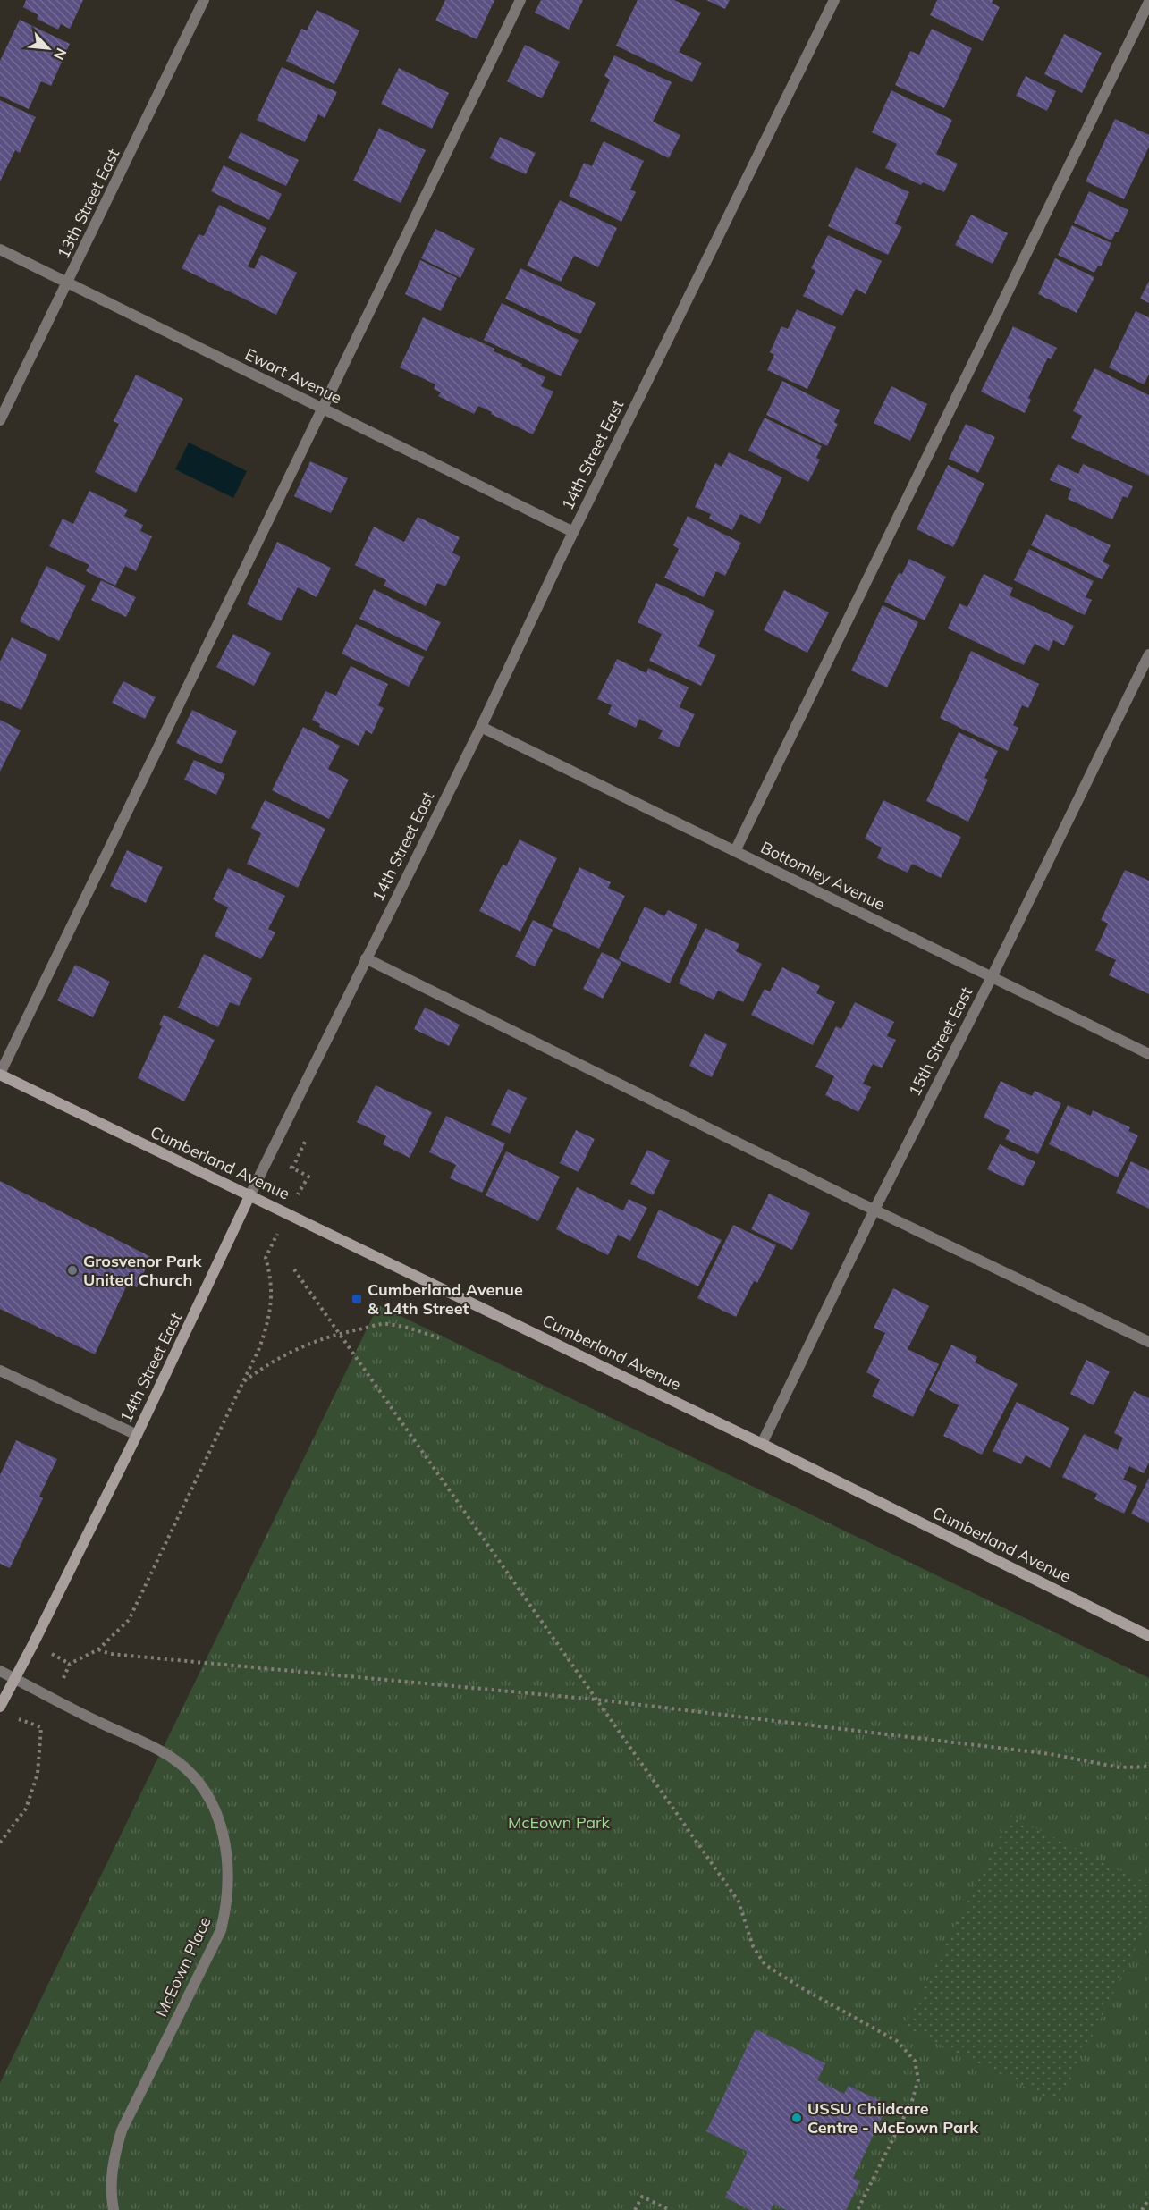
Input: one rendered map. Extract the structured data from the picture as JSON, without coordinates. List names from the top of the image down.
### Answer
{
  "streets": {
    "main road": ["14th Street East", "Cumberland Avenue"],
    "street": [
      "13th Street East",
      "Ewart Avenue",
      "Bottomley Avenue",
      "15th Street East",
      "McEown Place"
    ]
  },
  "crossings": [
    ["13th Street East", "Ewart Avenue"],
    ["Ewart Avenue", "14th Street East"],
    ["14th Street East", "Bottomley Avenue"],
    ["14th Street East", "Cumberland Avenue"],
    ["14th Street East", "McEown Place"],
    ["Bottomley Avenue", "15th Street East"],
    ["15th Street East", "Cumberland Avenue"]
  ],
  "parks": ["McEown Park"],
  "places": {
    "other": ["Grosvenor Park United Church", "USSU Childcare Centre - McEown Park"],
    "transit": ["Cumberland Avenue & 14th Street"]
  },
  "north": "bottom right"
}
